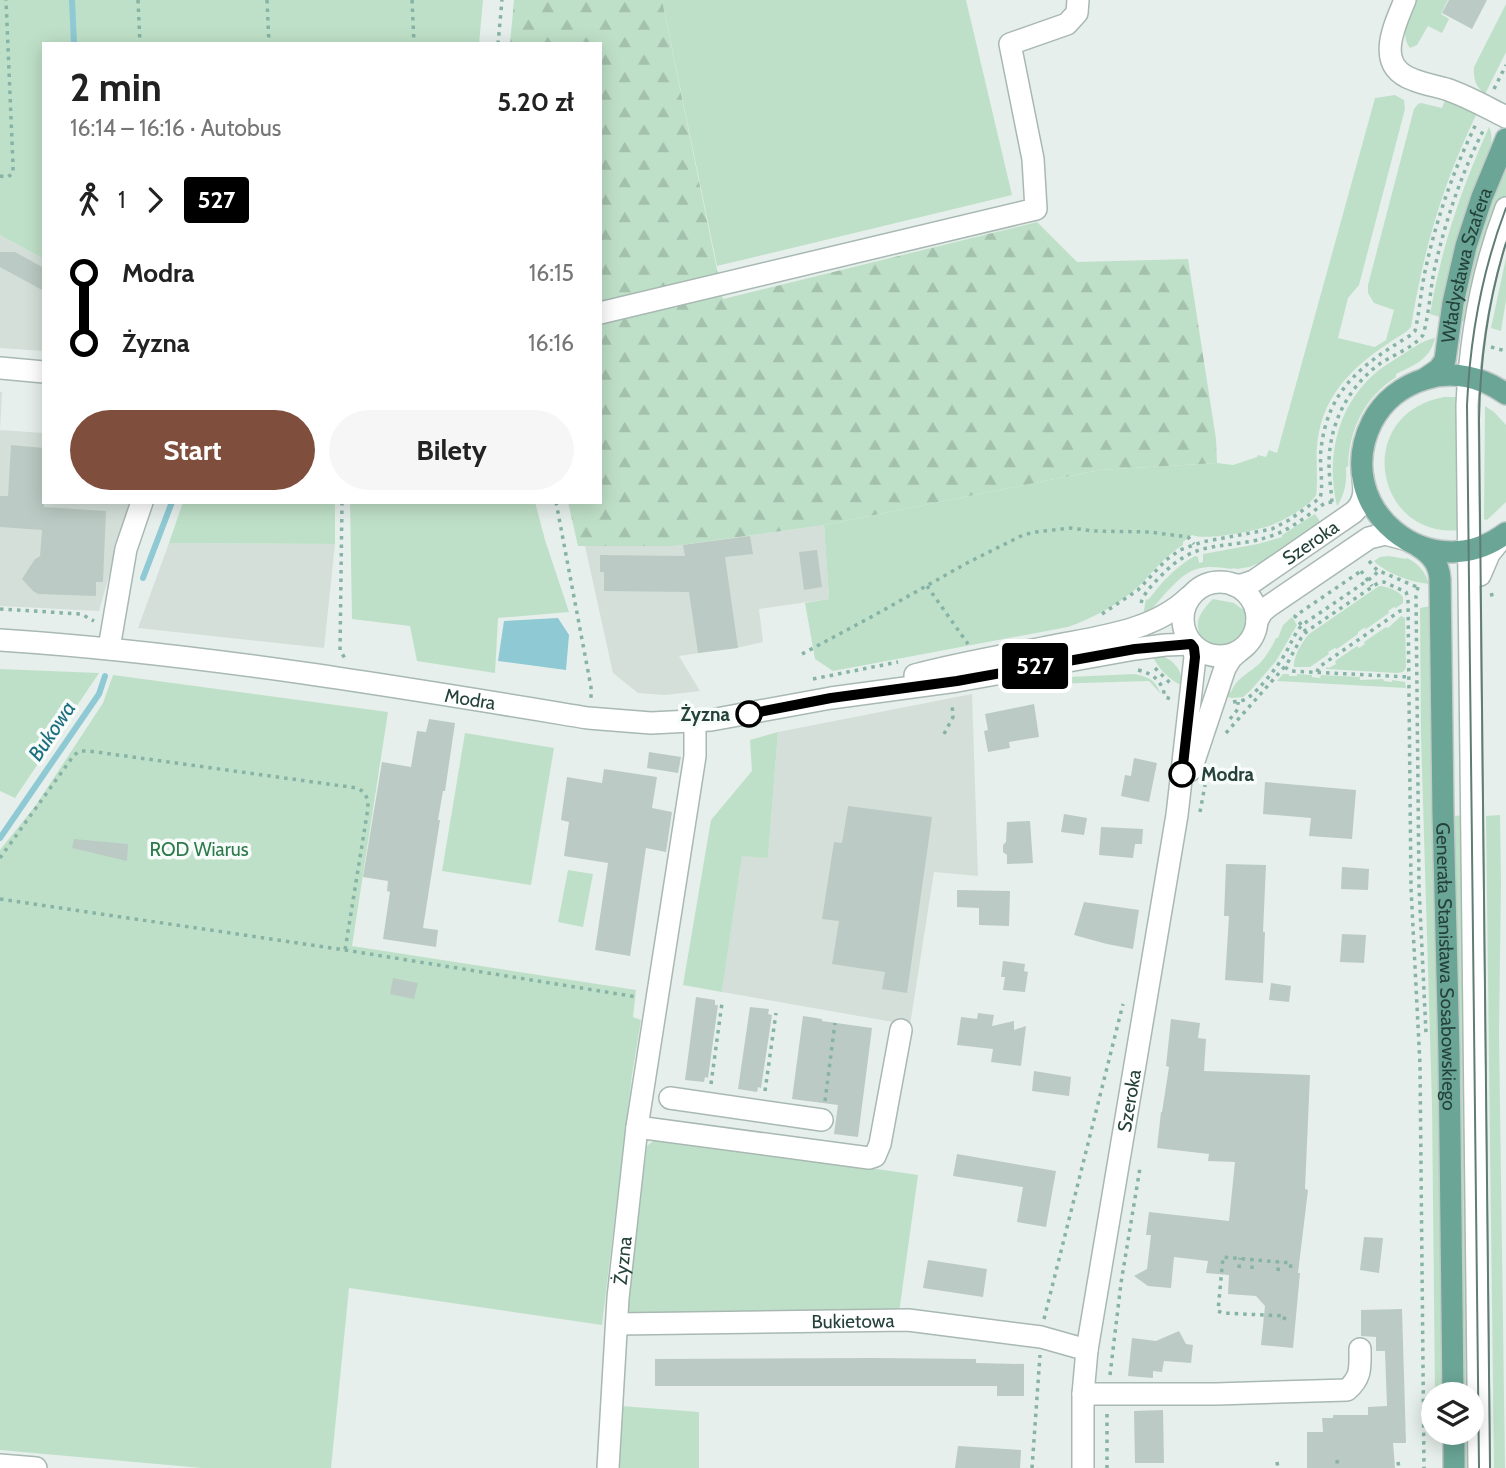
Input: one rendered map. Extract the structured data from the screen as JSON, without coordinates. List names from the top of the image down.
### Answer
{
  "streets": {
    "main road": ["Władysława Szafera", "Generała Stanisława Sosabowskiego"],
    "street": [
      "Szeroka",
      "Modra",
      "Żyzna",
      "Bukietowa"
    ]
  },
  "crossings": [
    ["Szeroka", "Modra"],
    ["Szeroka", "Generała Stanisława Sosabowskiego"],
    ["Szeroka", "Bukietowa"],
    ["Modra", "Żyzna"],
    ["Żyzna", "Bukietowa"]
  ],
  "water": ["Bukowa"],
  "parks": ["ROD Wiarus"],
  "places": ["Żyzna", "Modra"],
  "lines": ["bus line 527"],
  "page": {
    "on_map": "527",
    "heading": ["2 min", "16:14 – 16:16 · Autobus", "5.20 zł"],
    "legs": ["1", "527"],
    "list": [
      {
        "name": "Modra",
        "value": "16:15"
      },
      {
        "name": "Żyzna",
        "value": "16:16"
      }
    ],
    "buttons": ["Start", "Bilety"]
  }
}
